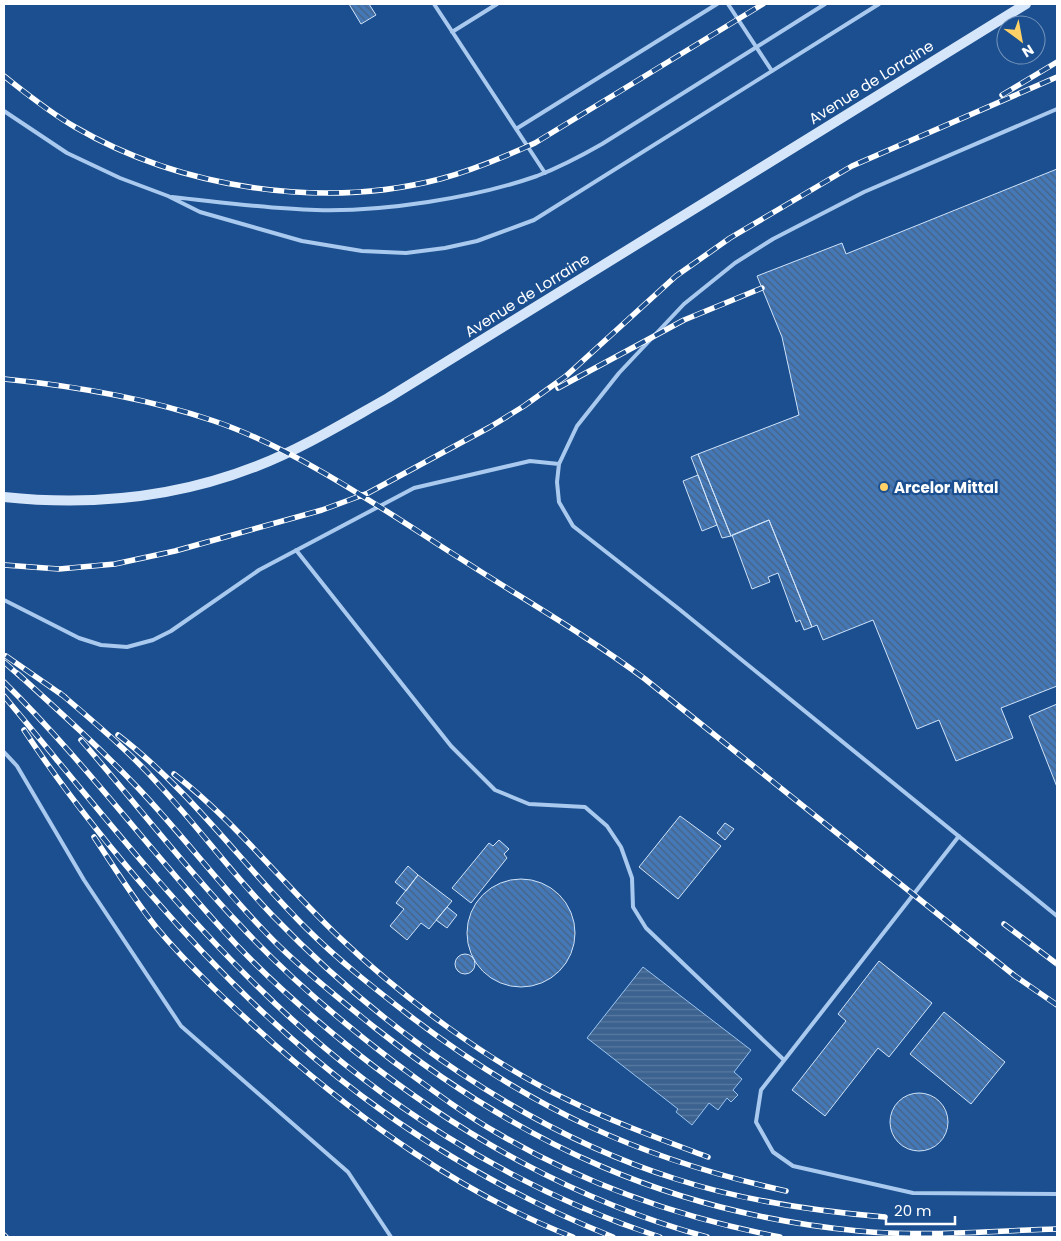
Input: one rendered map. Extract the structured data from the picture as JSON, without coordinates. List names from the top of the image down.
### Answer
{
  "streets": {
    "main road": ["Avenue de Lorraine"]
  },
  "places": ["Arcelor Mittal"],
  "scale_bar": "20 m",
  "north": "bottom right"
}
